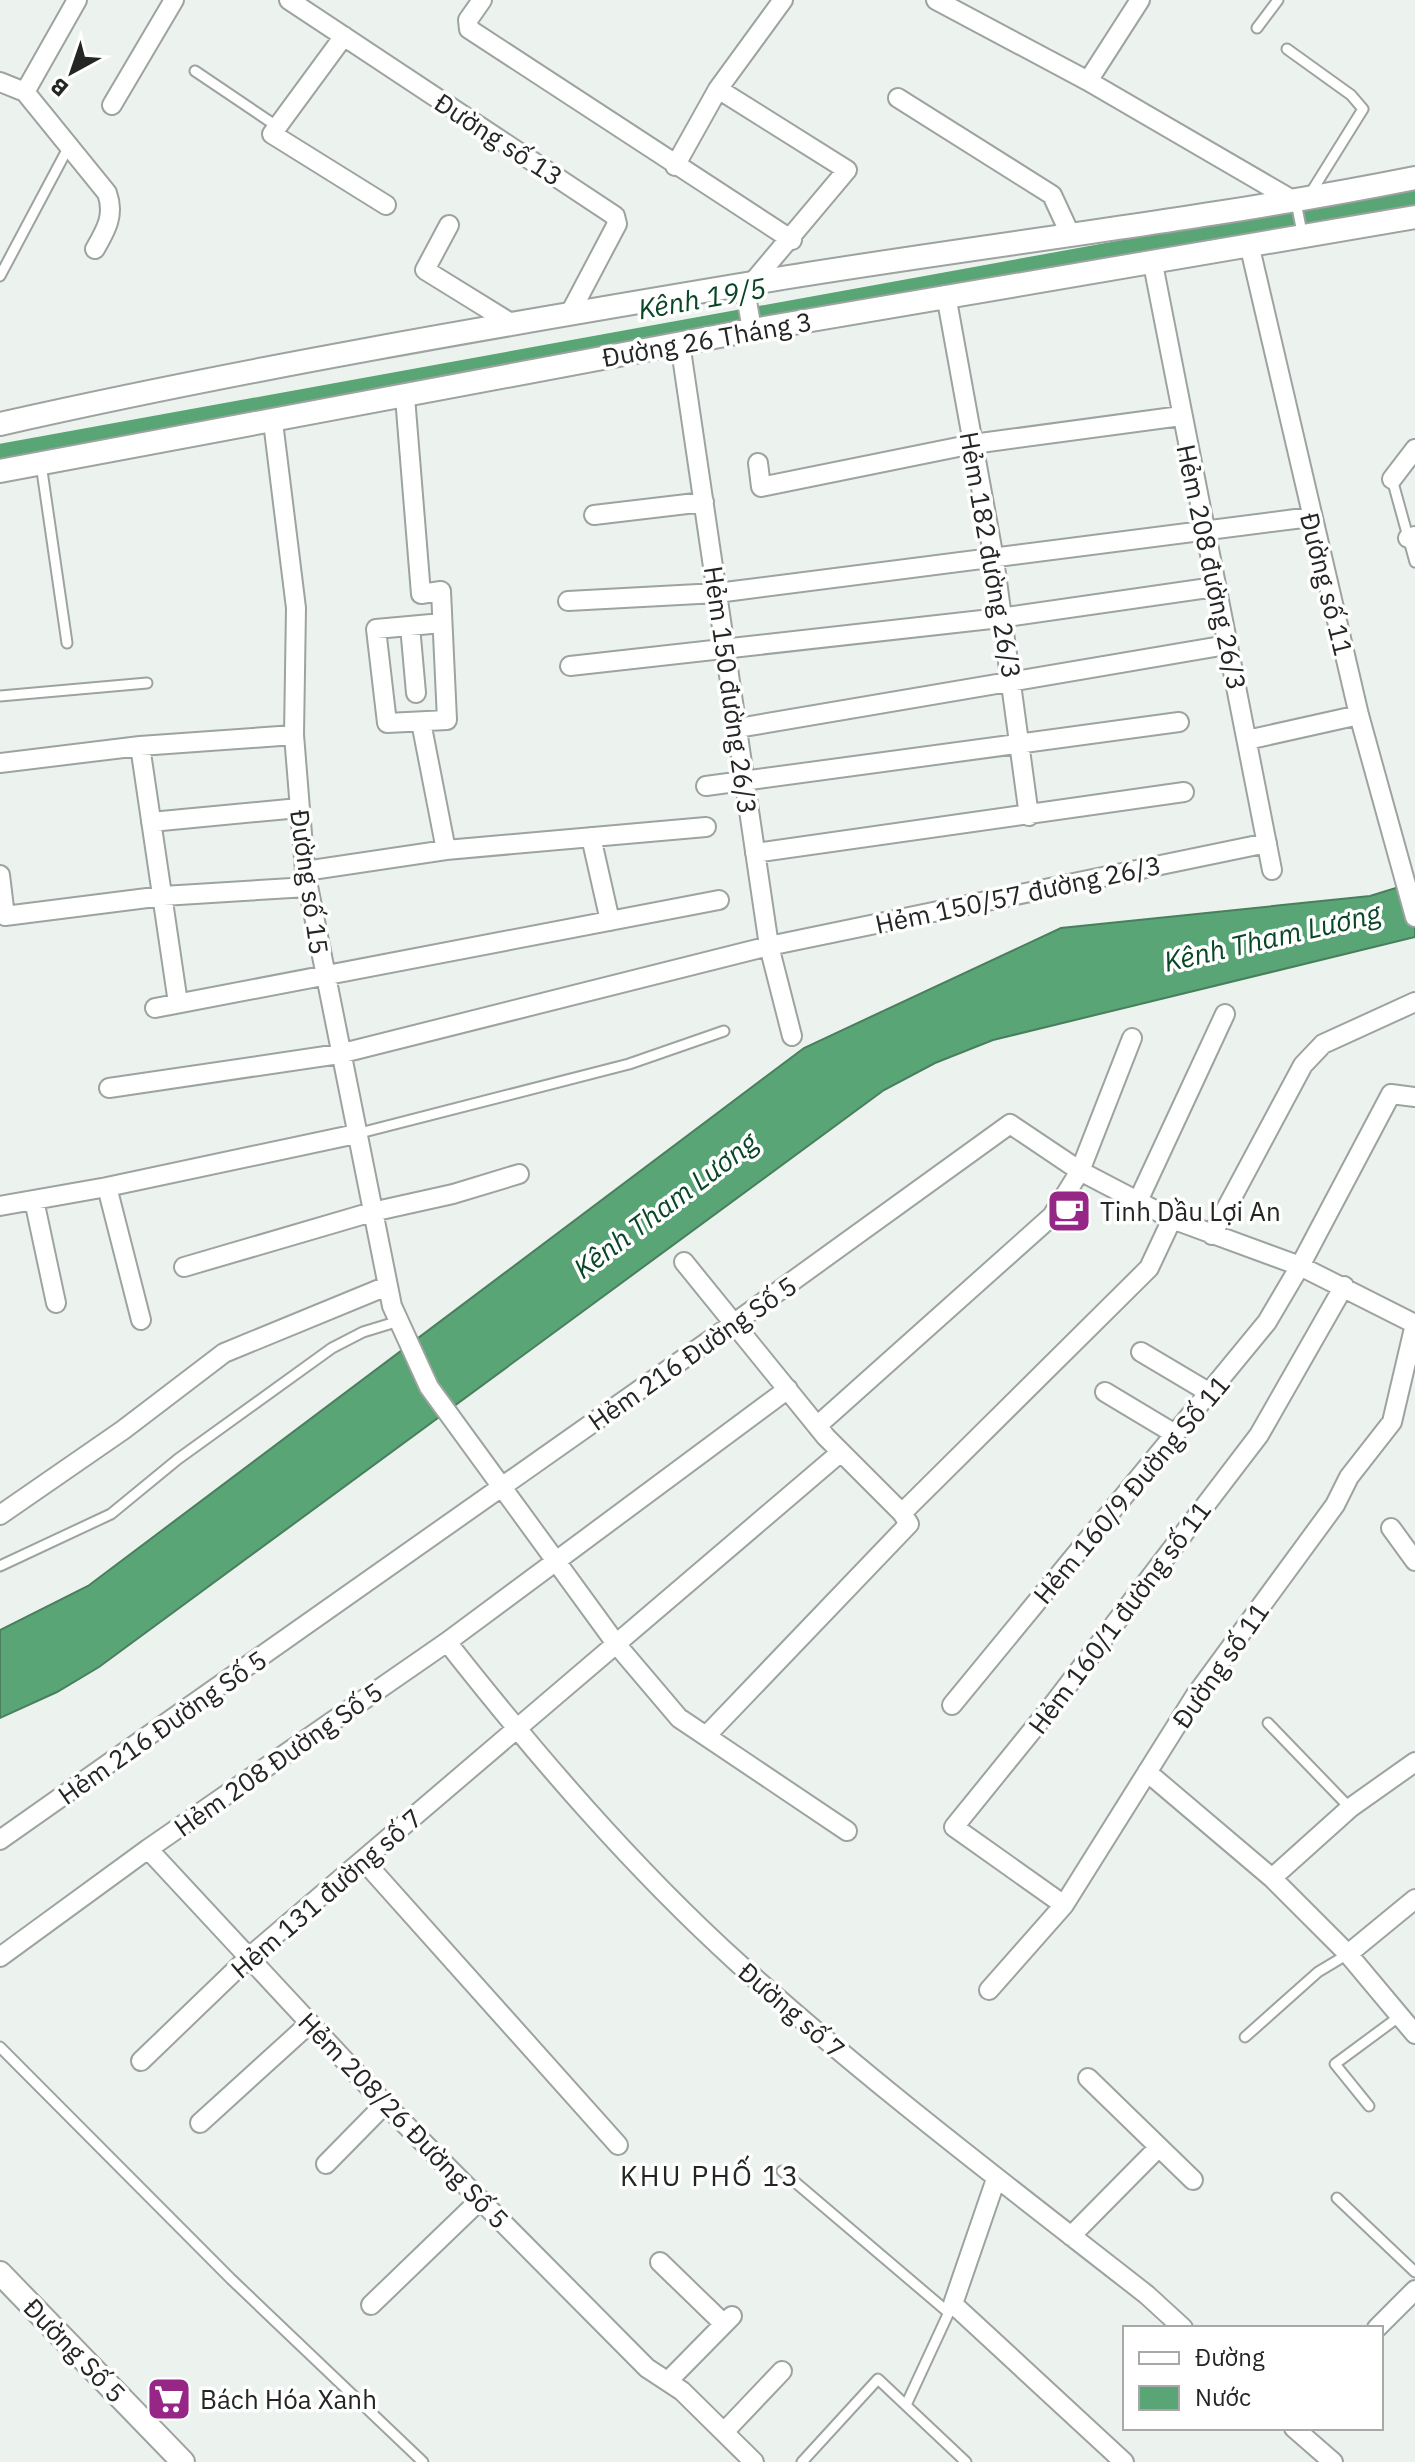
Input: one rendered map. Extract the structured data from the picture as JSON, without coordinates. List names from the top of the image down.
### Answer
{
  "streets": {
    "street": [
      "Đường số 13",
      "Đường 26 Tháng 3",
      "Hẻm 182 đường 26/3",
      "Hẻm 208 đường 26/3",
      "Đường số 11",
      "Hẻm 150 đường 26/3",
      "Đường số 15",
      "Hẻm 150/57 đường 26/3",
      "Hẻm 216 Đường Số 5",
      "Hẻm 160/9 Đường Số 11",
      "Hẻm 160/1 đường số 11",
      "Hẻm 208 Đường Số 5",
      "Hẻm 131 đường số 7",
      "Đường số 7",
      "Hẻm 208/26 Đường Số 5",
      "Đường Số 5"
    ]
  },
  "crossings": [
    ["Đường số 13", "Đường 26 Tháng 3"],
    ["Đường 26 Tháng 3", "Hẻm 182 đường 26/3"],
    ["Đường 26 Tháng 3", "Hẻm 208 đường 26/3"],
    ["Đường 26 Tháng 3", "Đường số 11"],
    ["Đường 26 Tháng 3", "Hẻm 150 đường 26/3"],
    ["Đường 26 Tháng 3", "Đường số 15"],
    ["Hẻm 208 đường 26/3", "Hẻm 150/57 đường 26/3"],
    ["Đường số 11", "Hẻm 216 Đường Số 5"],
    ["Đường số 11", "Hẻm 160/1 đường số 11"],
    ["Hẻm 150 đường 26/3", "Hẻm 150/57 đường 26/3"],
    ["Đường số 15", "Hẻm 150/57 đường 26/3"],
    ["Hẻm 216 Đường Số 5", "Hẻm 160/9 Đường Số 11"],
    ["Hẻm 216 Đường Số 5", "Hẻm 160/1 đường số 11"],
    ["Hẻm 208 Đường Số 5", "Đường số 7"],
    ["Hẻm 208 Đường Số 5", "Hẻm 208/26 Đường Số 5"],
    ["Hẻm 131 đường số 7", "Đường số 7"],
    ["Hẻm 131 đường số 7", "Hẻm 208/26 Đường Số 5"]
  ],
  "districts": ["KHU PHỐ 13"],
  "water": ["Kênh 19/5", "Kênh Tham Lương"],
  "places": {
    "cafe": ["Tinh Dầu Lợi An"],
    "supermarket": ["Bách Hóa Xanh"]
  },
  "legend": ["Đường", "Nước"],
  "north": "bottom left"
}
